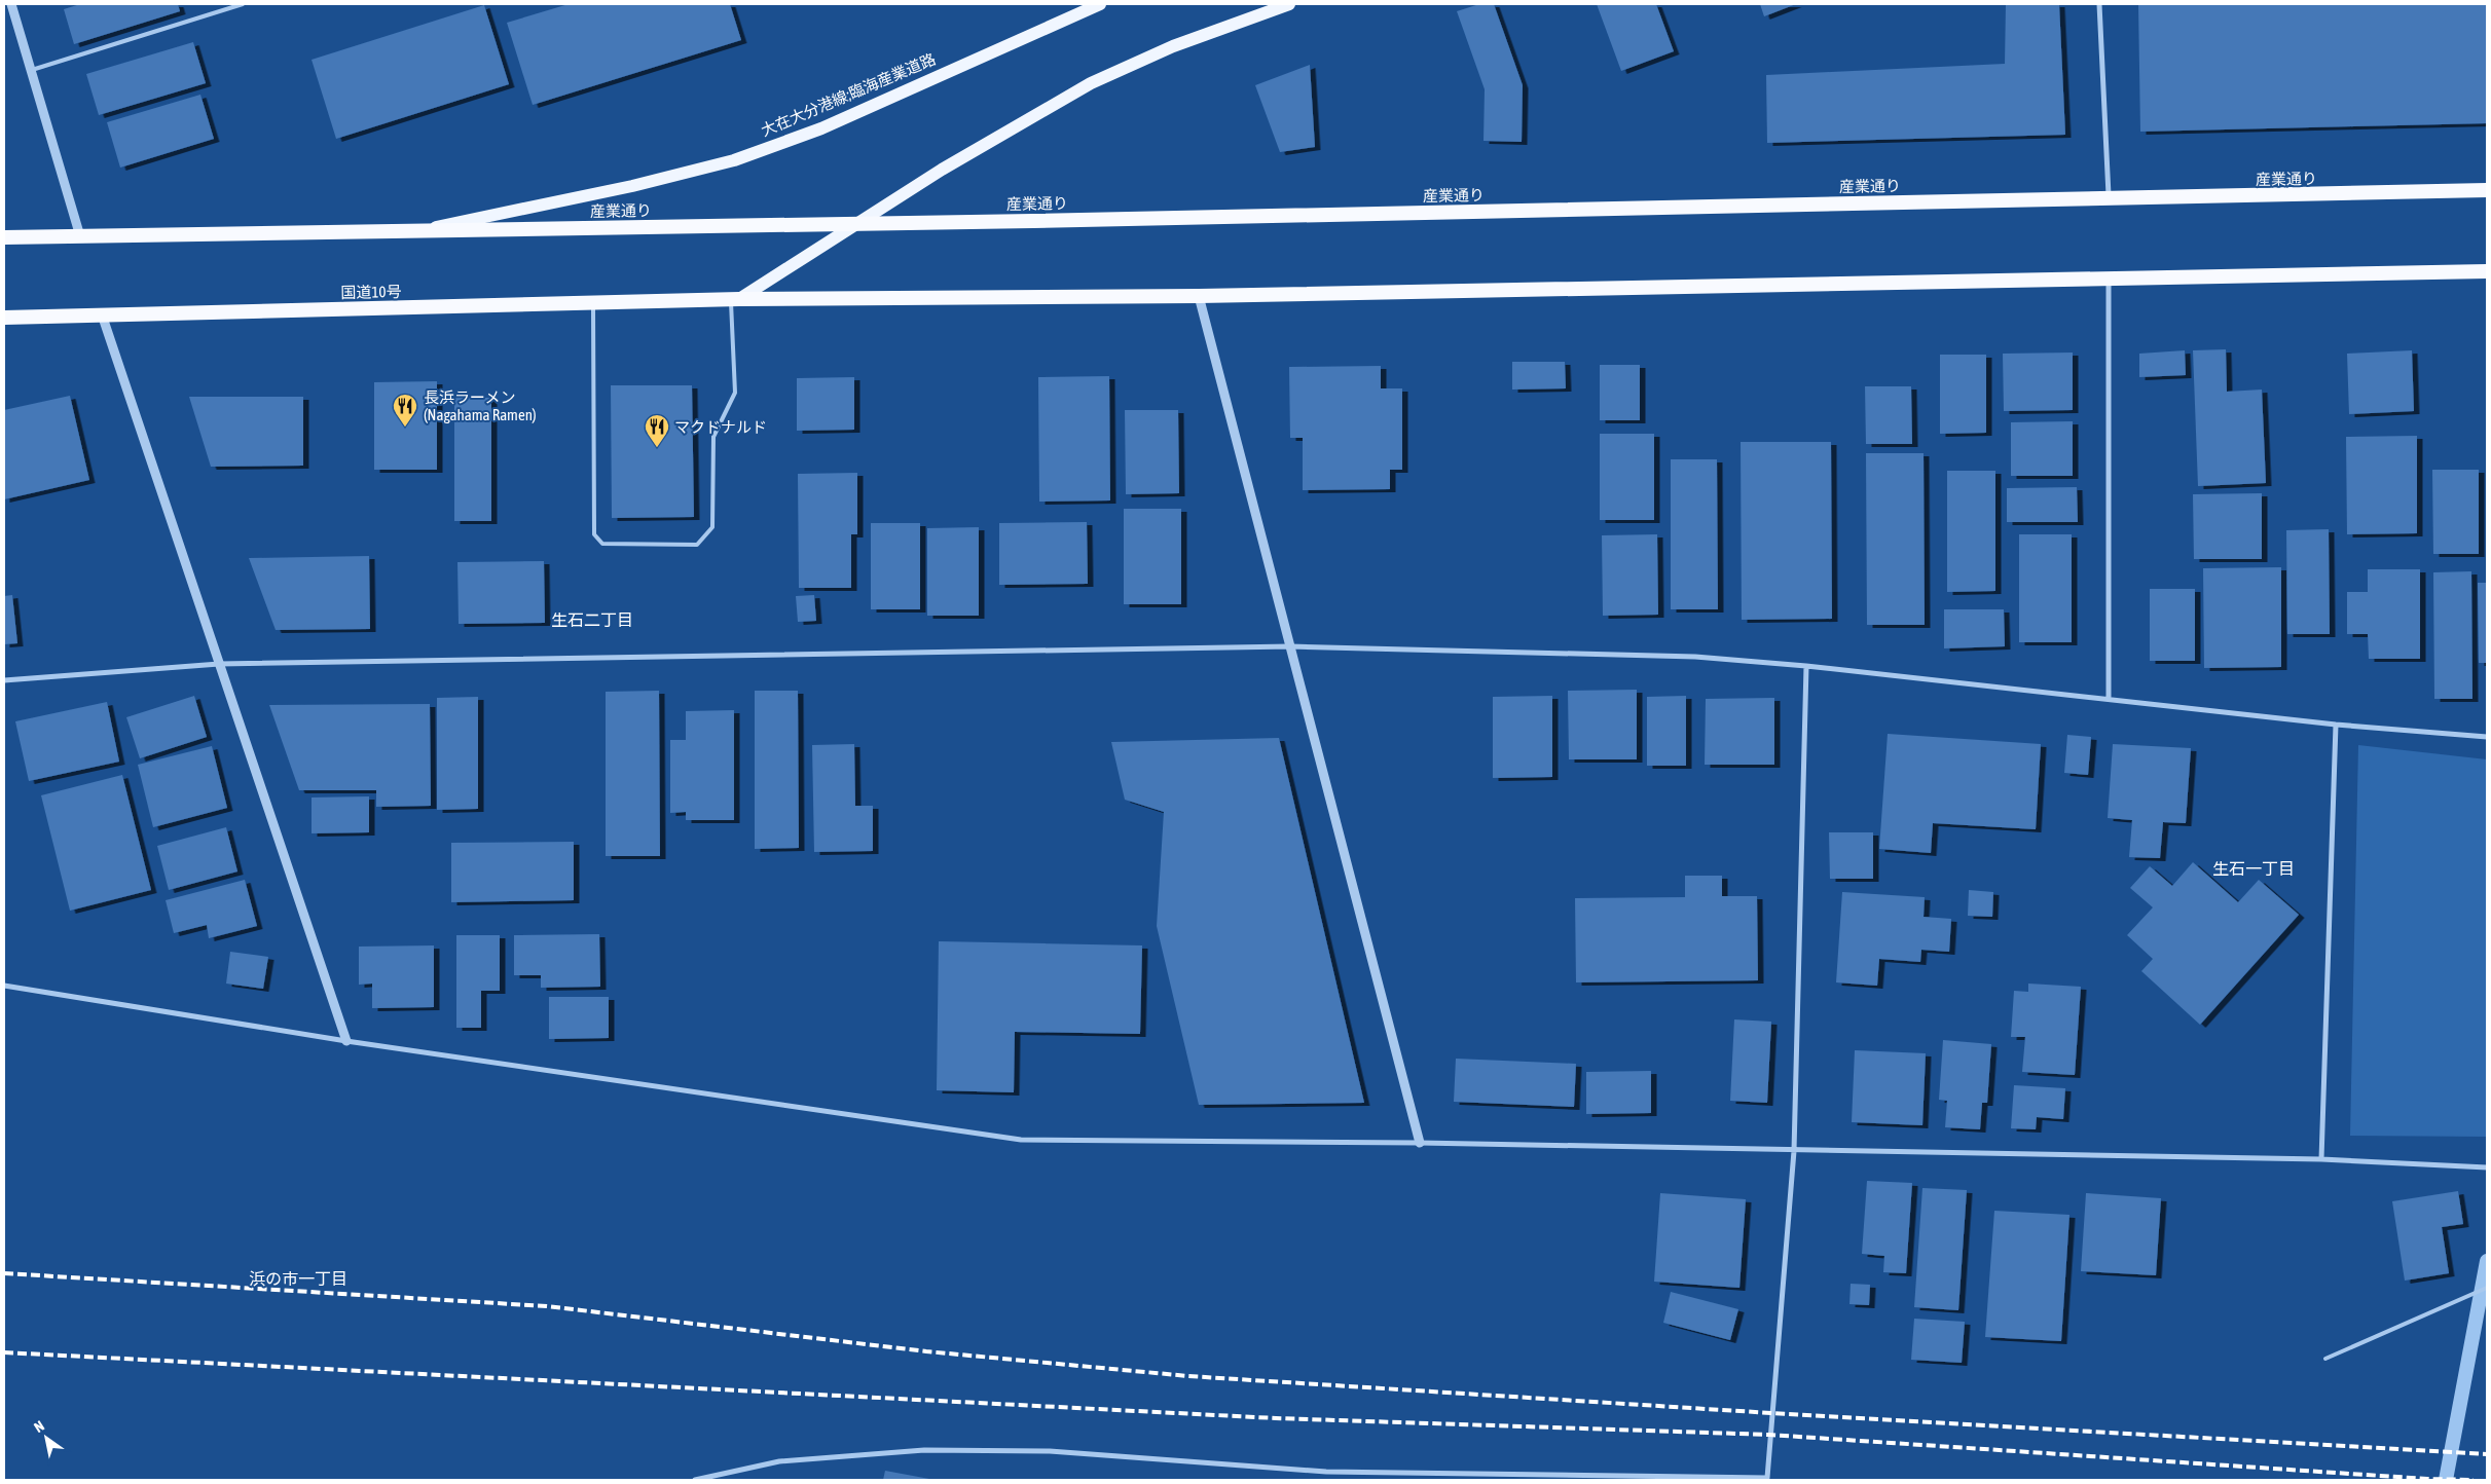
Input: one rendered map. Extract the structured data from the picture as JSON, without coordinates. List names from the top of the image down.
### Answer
{
  "streets": {
    "highway": ["産業通り", "国道10号"],
    "main road": ["大在大分港線;臨海産業道路"]
  },
  "crossings": [
    ["大在大分港線;臨海産業道路", "産業通り"]
  ],
  "districts": ["生石二丁目", "生石一丁目", "浜の市一丁目"],
  "places": {
    "restaurant": ["長浜ラーメン (Nagahama Ramen)", "マクドナルド"]
  },
  "north": "top left"
}
